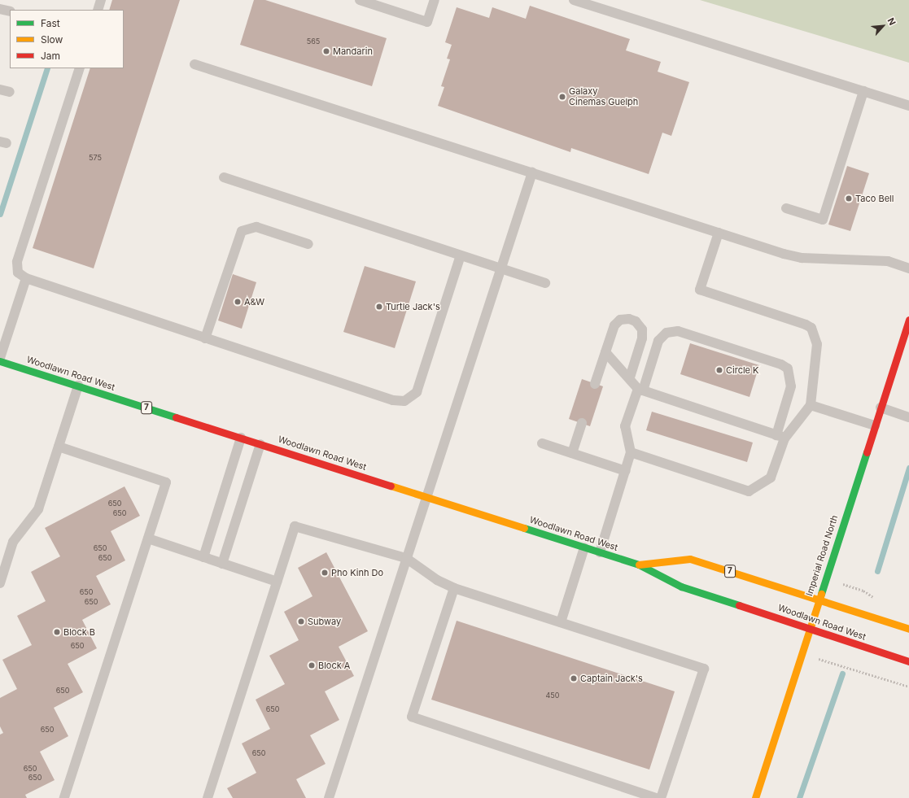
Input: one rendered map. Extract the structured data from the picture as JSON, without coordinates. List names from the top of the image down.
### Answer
{
  "streets": {
    "main road": ["Woodlawn Road West", "7", "Imperial Road North"]
  },
  "crossings": [
    ["Woodlawn Road West", "Imperial Road North"]
  ],
  "places": [
    "Mandarin",
    "Galaxy Cinemas Guelph",
    "Taco Bell",
    "A&W",
    "Turtle Jack's",
    "Circle K",
    "Pho Kinh Do",
    "Subway",
    "Block B",
    "Block A",
    "Captain Jack's"
  ],
  "house_numbers": [
    "565",
    "575",
    "650",
    "650",
    "650",
    "650",
    "650",
    "650",
    "650",
    "650",
    "450",
    "650",
    "650",
    "650",
    "650",
    "650"
  ],
  "legend": ["Fast", "Slow", "Jam"],
  "north": "top right"
}
